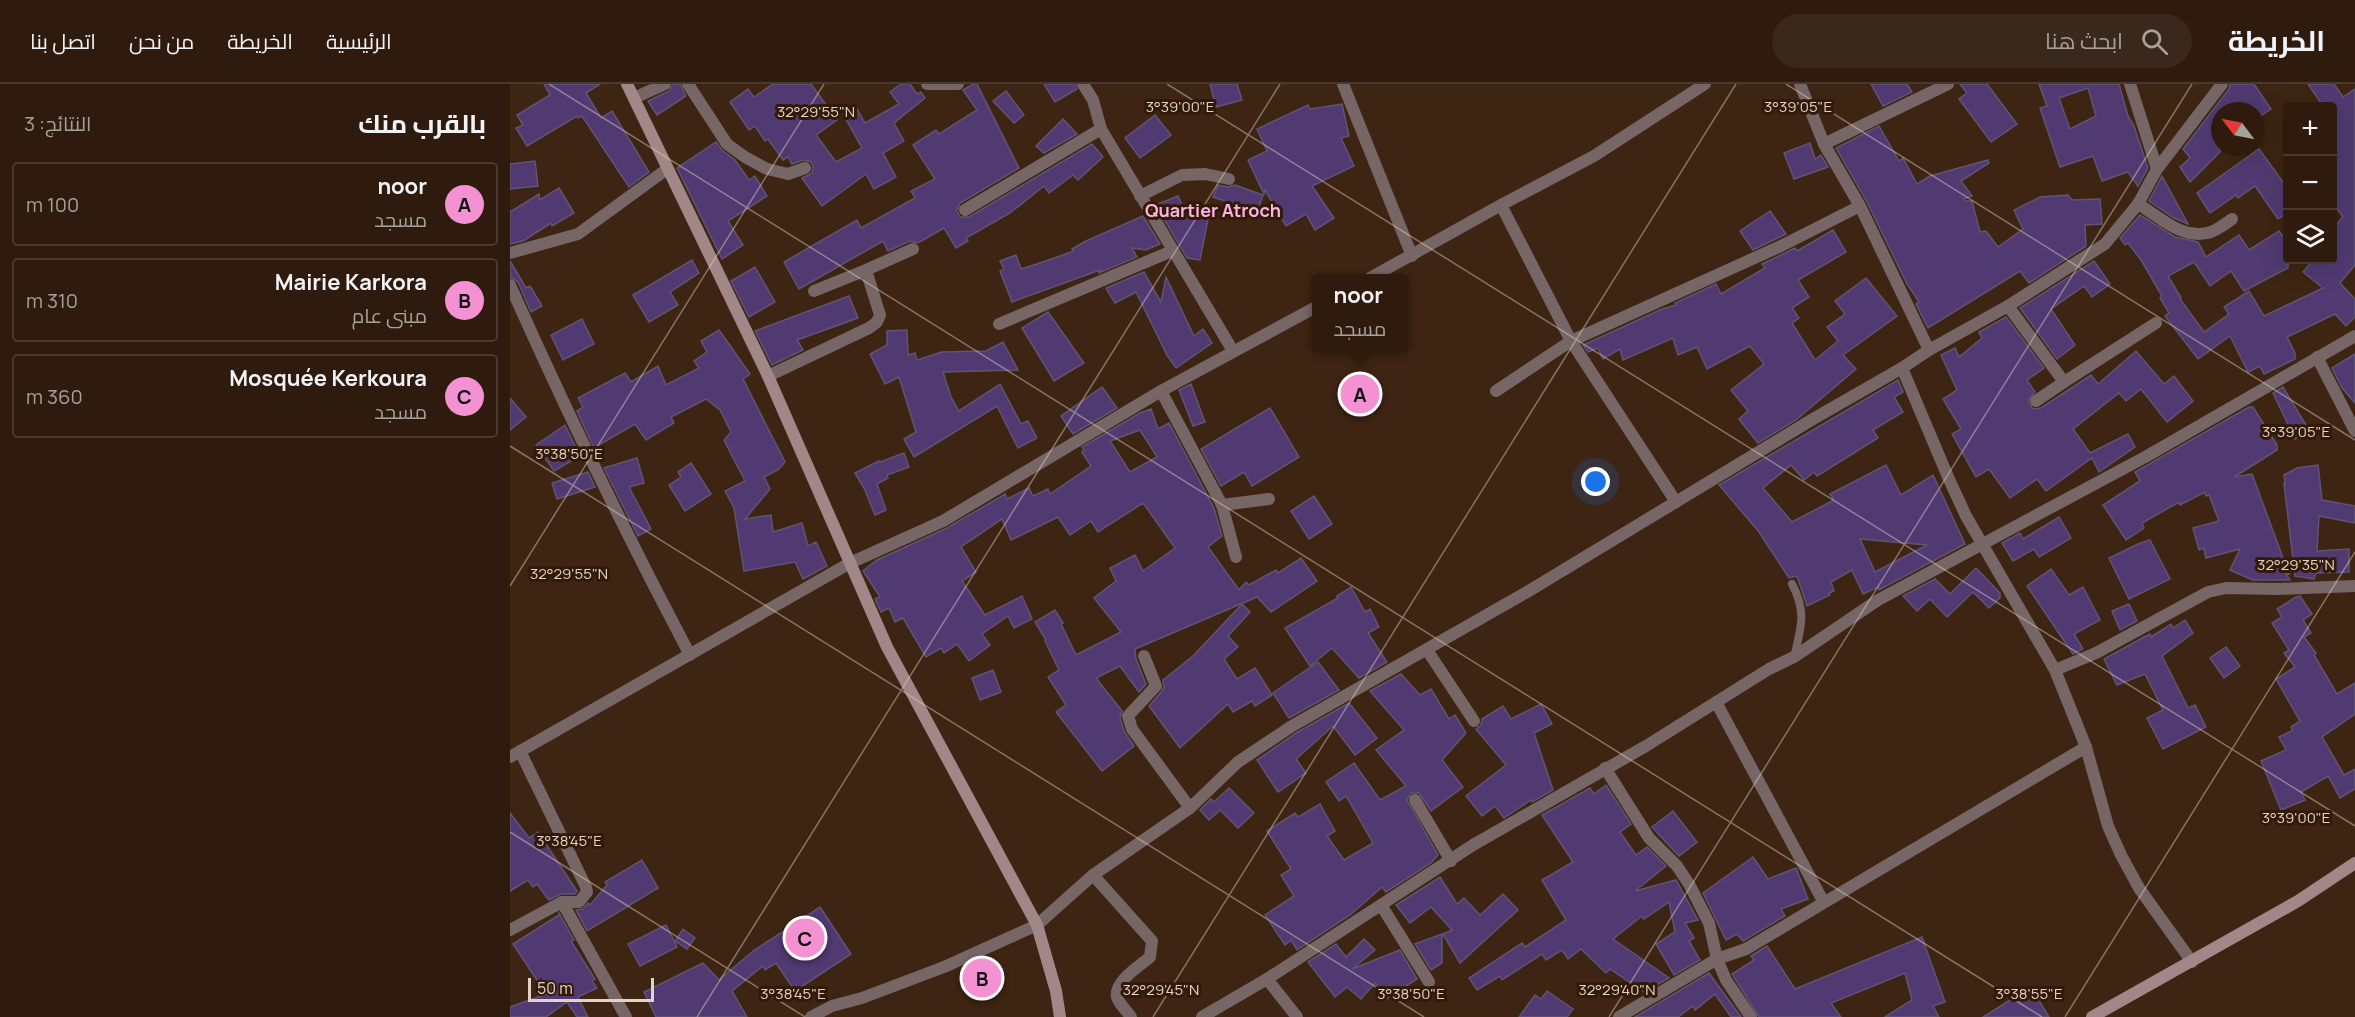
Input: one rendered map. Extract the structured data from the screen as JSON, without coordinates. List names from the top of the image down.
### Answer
{
  "districts": ["Quartier Atroch"],
  "scale_bar": "50 m",
  "north": "top left",
  "page": {
    "header": "الخريطة",
    "search": "ابحث هنا",
    "nav": [
      "الرئيسية",
      "الخريطة",
      "من نحن",
      "اتصل بنا"
    ],
    "heading": ["بالقرب منك", "النتائج: 3"],
    "map_buttons": ["+", "−"],
    "list": [
      {
        "mark": "A",
        "name": "noor",
        "note": "مسجد",
        "value": "100 m"
      },
      {
        "mark": "B",
        "name": "Mairie Karkora",
        "note": "مبنى عام",
        "value": "310 m"
      },
      {
        "mark": "C",
        "name": "Mosquée Kerkoura",
        "note": "مسجد",
        "value": "360 m"
      }
    ],
    "popup": ["noor", "مسجد"],
    "pins": ["A", "C", "B"],
    "scale": "50 m"
  },
  "coordinates": [
    "3°39'00\"E",
    "3°39'05\"E",
    "32°29'55\"N",
    "3°38'50\"E",
    "32°29'35\"N",
    "3°38'45\"E",
    "32°29'45\"N",
    "32°29'40\"N",
    "3°38'55\"E"
  ]
}
